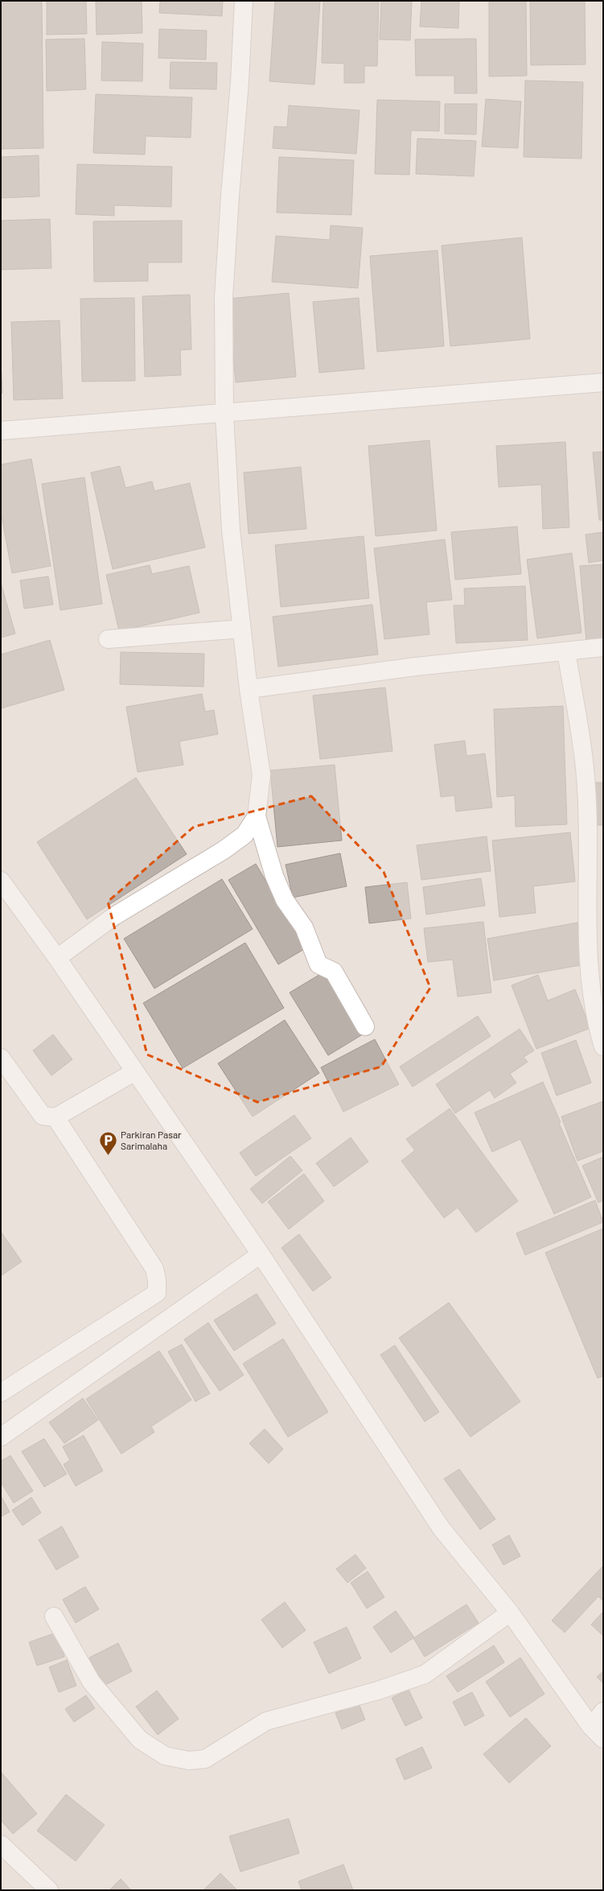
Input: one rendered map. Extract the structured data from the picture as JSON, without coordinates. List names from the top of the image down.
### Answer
{
  "places": {
    "parking": ["Parkiran Pasar Sarimalaha"]
  }
}
